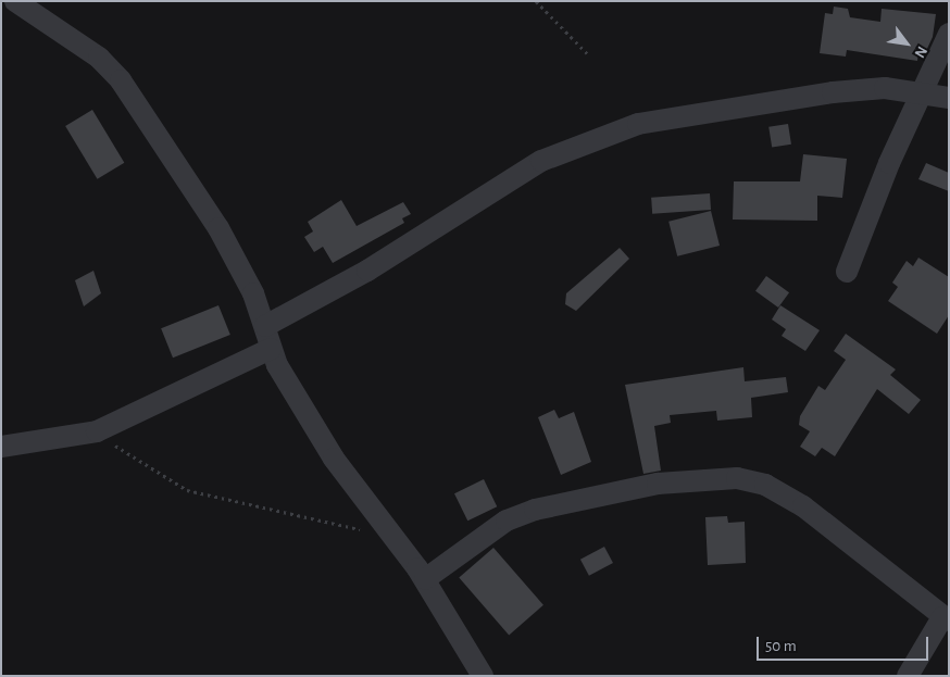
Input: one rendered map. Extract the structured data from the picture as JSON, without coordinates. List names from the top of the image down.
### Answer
{
  "scale_bar": "50 m",
  "north": "bottom right"
}
